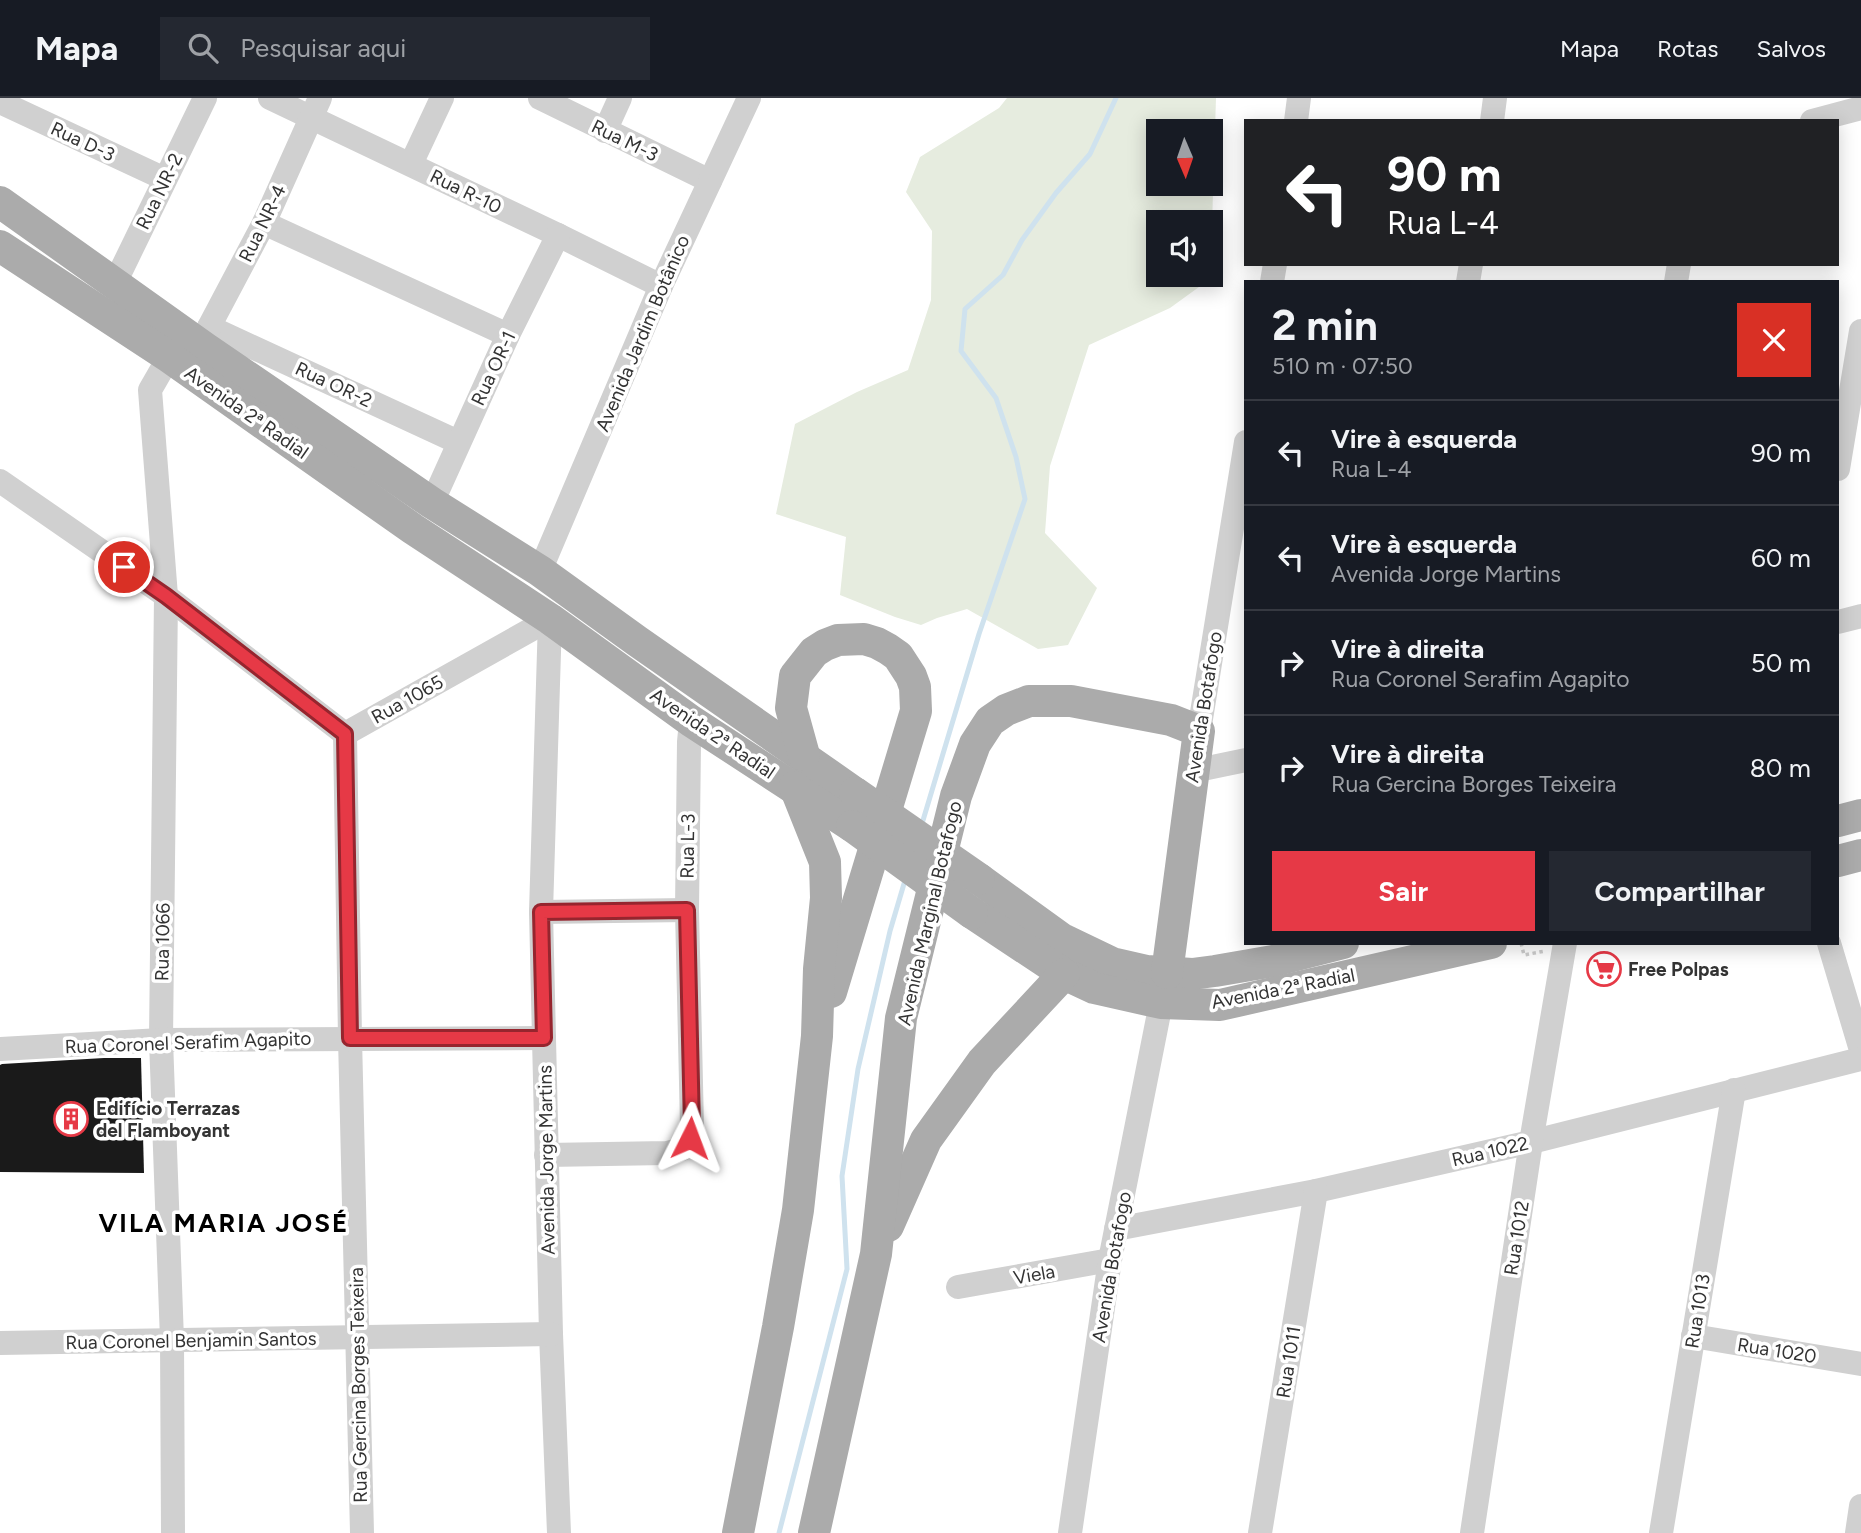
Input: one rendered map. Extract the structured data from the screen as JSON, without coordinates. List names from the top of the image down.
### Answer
{
  "streets": {
    "main road": ["Avenida 2ª Radial", "Avenida Botafogo", "Avenida Marginal Botafogo"],
    "street": [
      "Rua M-3",
      "Rua D-3",
      "Rua NR-2",
      "Rua R-10",
      "Rua NR-4",
      "Avenida Jardim Botânico",
      "Rua OR-1",
      "Rua OR-2",
      "Rua 1065",
      "Rua L-3",
      "Rua 1066",
      "Rua Coronel Serafim Agapito",
      "Rua 1022",
      "Avenida Jorge Martins",
      "Rua 1012",
      "Viela",
      "Rua 1013",
      "Rua Coronel Benjamin Santos",
      "Rua 1020",
      "Rua 1011",
      "Rua Gercina Borges Teixeira"
    ]
  },
  "crossings": [
    ["Rua M-3", "Avenida Jardim Botânico"],
    ["Rua D-3", "Rua NR-2"],
    ["Rua NR-2", "Avenida 2ª Radial"],
    ["Rua R-10", "Rua NR-4"],
    ["Rua R-10", "Avenida Jardim Botânico"],
    ["Rua R-10", "Rua OR-1"],
    ["Rua NR-4", "Rua OR-2"],
    ["Rua NR-4", "Avenida 2ª Radial"],
    ["Avenida Jardim Botânico", "Avenida 2ª Radial"],
    ["Rua OR-1", "Rua OR-2"],
    ["Rua OR-1", "Avenida 2ª Radial"],
    ["Rua OR-2", "Avenida 2ª Radial"],
    ["Avenida 2ª Radial", "Rua 1065"],
    ["Avenida 2ª Radial", "Avenida Botafogo"],
    ["Avenida 2ª Radial", "Rua L-3"],
    ["Avenida 2ª Radial", "Rua 1066"],
    ["Avenida 2ª Radial", "Avenida Jorge Martins"],
    ["Rua 1065", "Avenida Jorge Martins"],
    ["Rua 1065", "Rua Gercina Borges Teixeira"],
    ["Avenida Botafogo", "Avenida Marginal Botafogo"],
    ["Avenida Botafogo", "Rua 1022"],
    ["Avenida Botafogo", "Viela"],
    ["Rua L-3", "Avenida Jorge Martins"],
    ["Rua 1066", "Rua Coronel Serafim Agapito"],
    ["Rua 1066", "Rua Coronel Benjamin Santos"],
    ["Rua Coronel Serafim Agapito", "Avenida Jorge Martins"],
    ["Rua Coronel Serafim Agapito", "Rua Gercina Borges Teixeira"],
    ["Rua 1022", "Rua 1012"],
    ["Rua 1022", "Rua 1013"],
    ["Rua 1022", "Rua 1011"],
    ["Avenida Jorge Martins", "Rua Coronel Benjamin Santos"],
    ["Rua 1013", "Rua 1020"],
    ["Rua Coronel Benjamin Santos", "Rua Gercina Borges Teixeira"]
  ],
  "districts": ["VILA MARIA JOSÉ"],
  "places": {
    "supermarket": ["Free Polpas"],
    "building": ["Edifício Terrazas del Flamboyant"]
  },
  "north": "bottom",
  "page": {
    "header": "Mapa",
    "search": "Pesquisar aqui",
    "nav": ["Mapa", "Rotas", "Salvos"],
    "turn": ["90 m", "Rua L-4"],
    "heading": ["2 min", "510 m · 07:50"],
    "list": [
      {
        "name": "Vire à esquerda",
        "note": "Rua L-4",
        "value": "90 m"
      },
      {
        "name": "Vire à esquerda",
        "note": "Avenida Jorge Martins",
        "value": "60 m"
      },
      {
        "name": "Vire à direita",
        "note": "Rua Coronel Serafim Agapito",
        "value": "50 m"
      },
      {
        "name": "Vire à direita",
        "note": "Rua Gercina Borges Teixeira",
        "value": "80 m"
      }
    ],
    "buttons": ["Sair", "Compartilhar"]
  }
}
